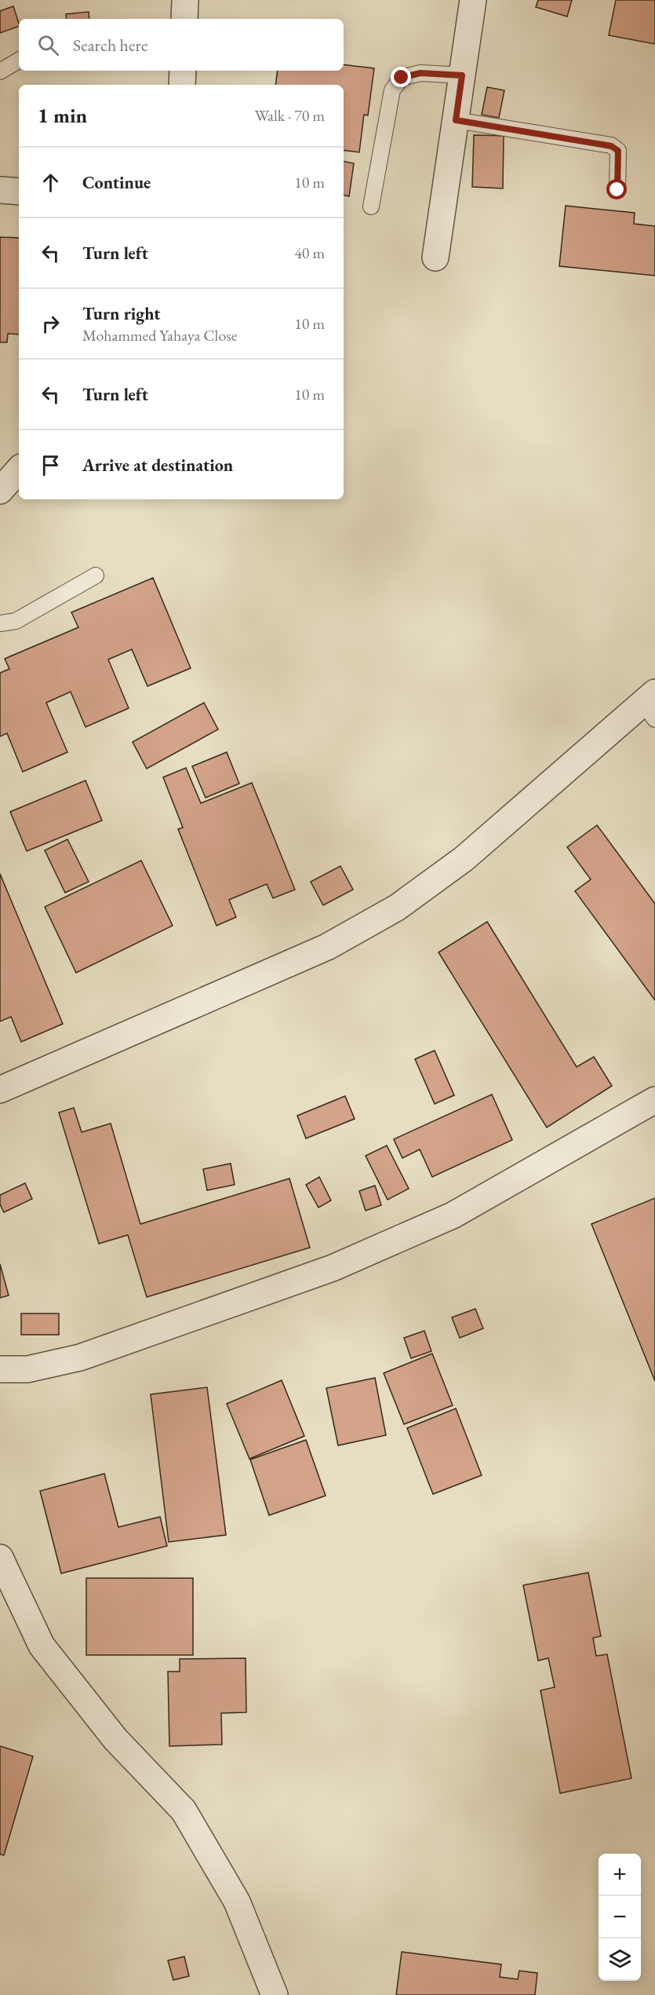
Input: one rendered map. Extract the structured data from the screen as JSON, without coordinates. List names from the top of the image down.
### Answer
{
  "page": {
    "search": "Search here",
    "heading": ["1 min", "Walk · 70 m"],
    "list": [
      ["Continue", "10 m"],
      ["Turn left", "40 m"],
      ["Turn right", "Mohammed Yahaya Close", "10 m"],
      ["Turn left", "10 m"],
      "Arrive at destination"
    ],
    "map_buttons": ["+", "−"]
  }
}
